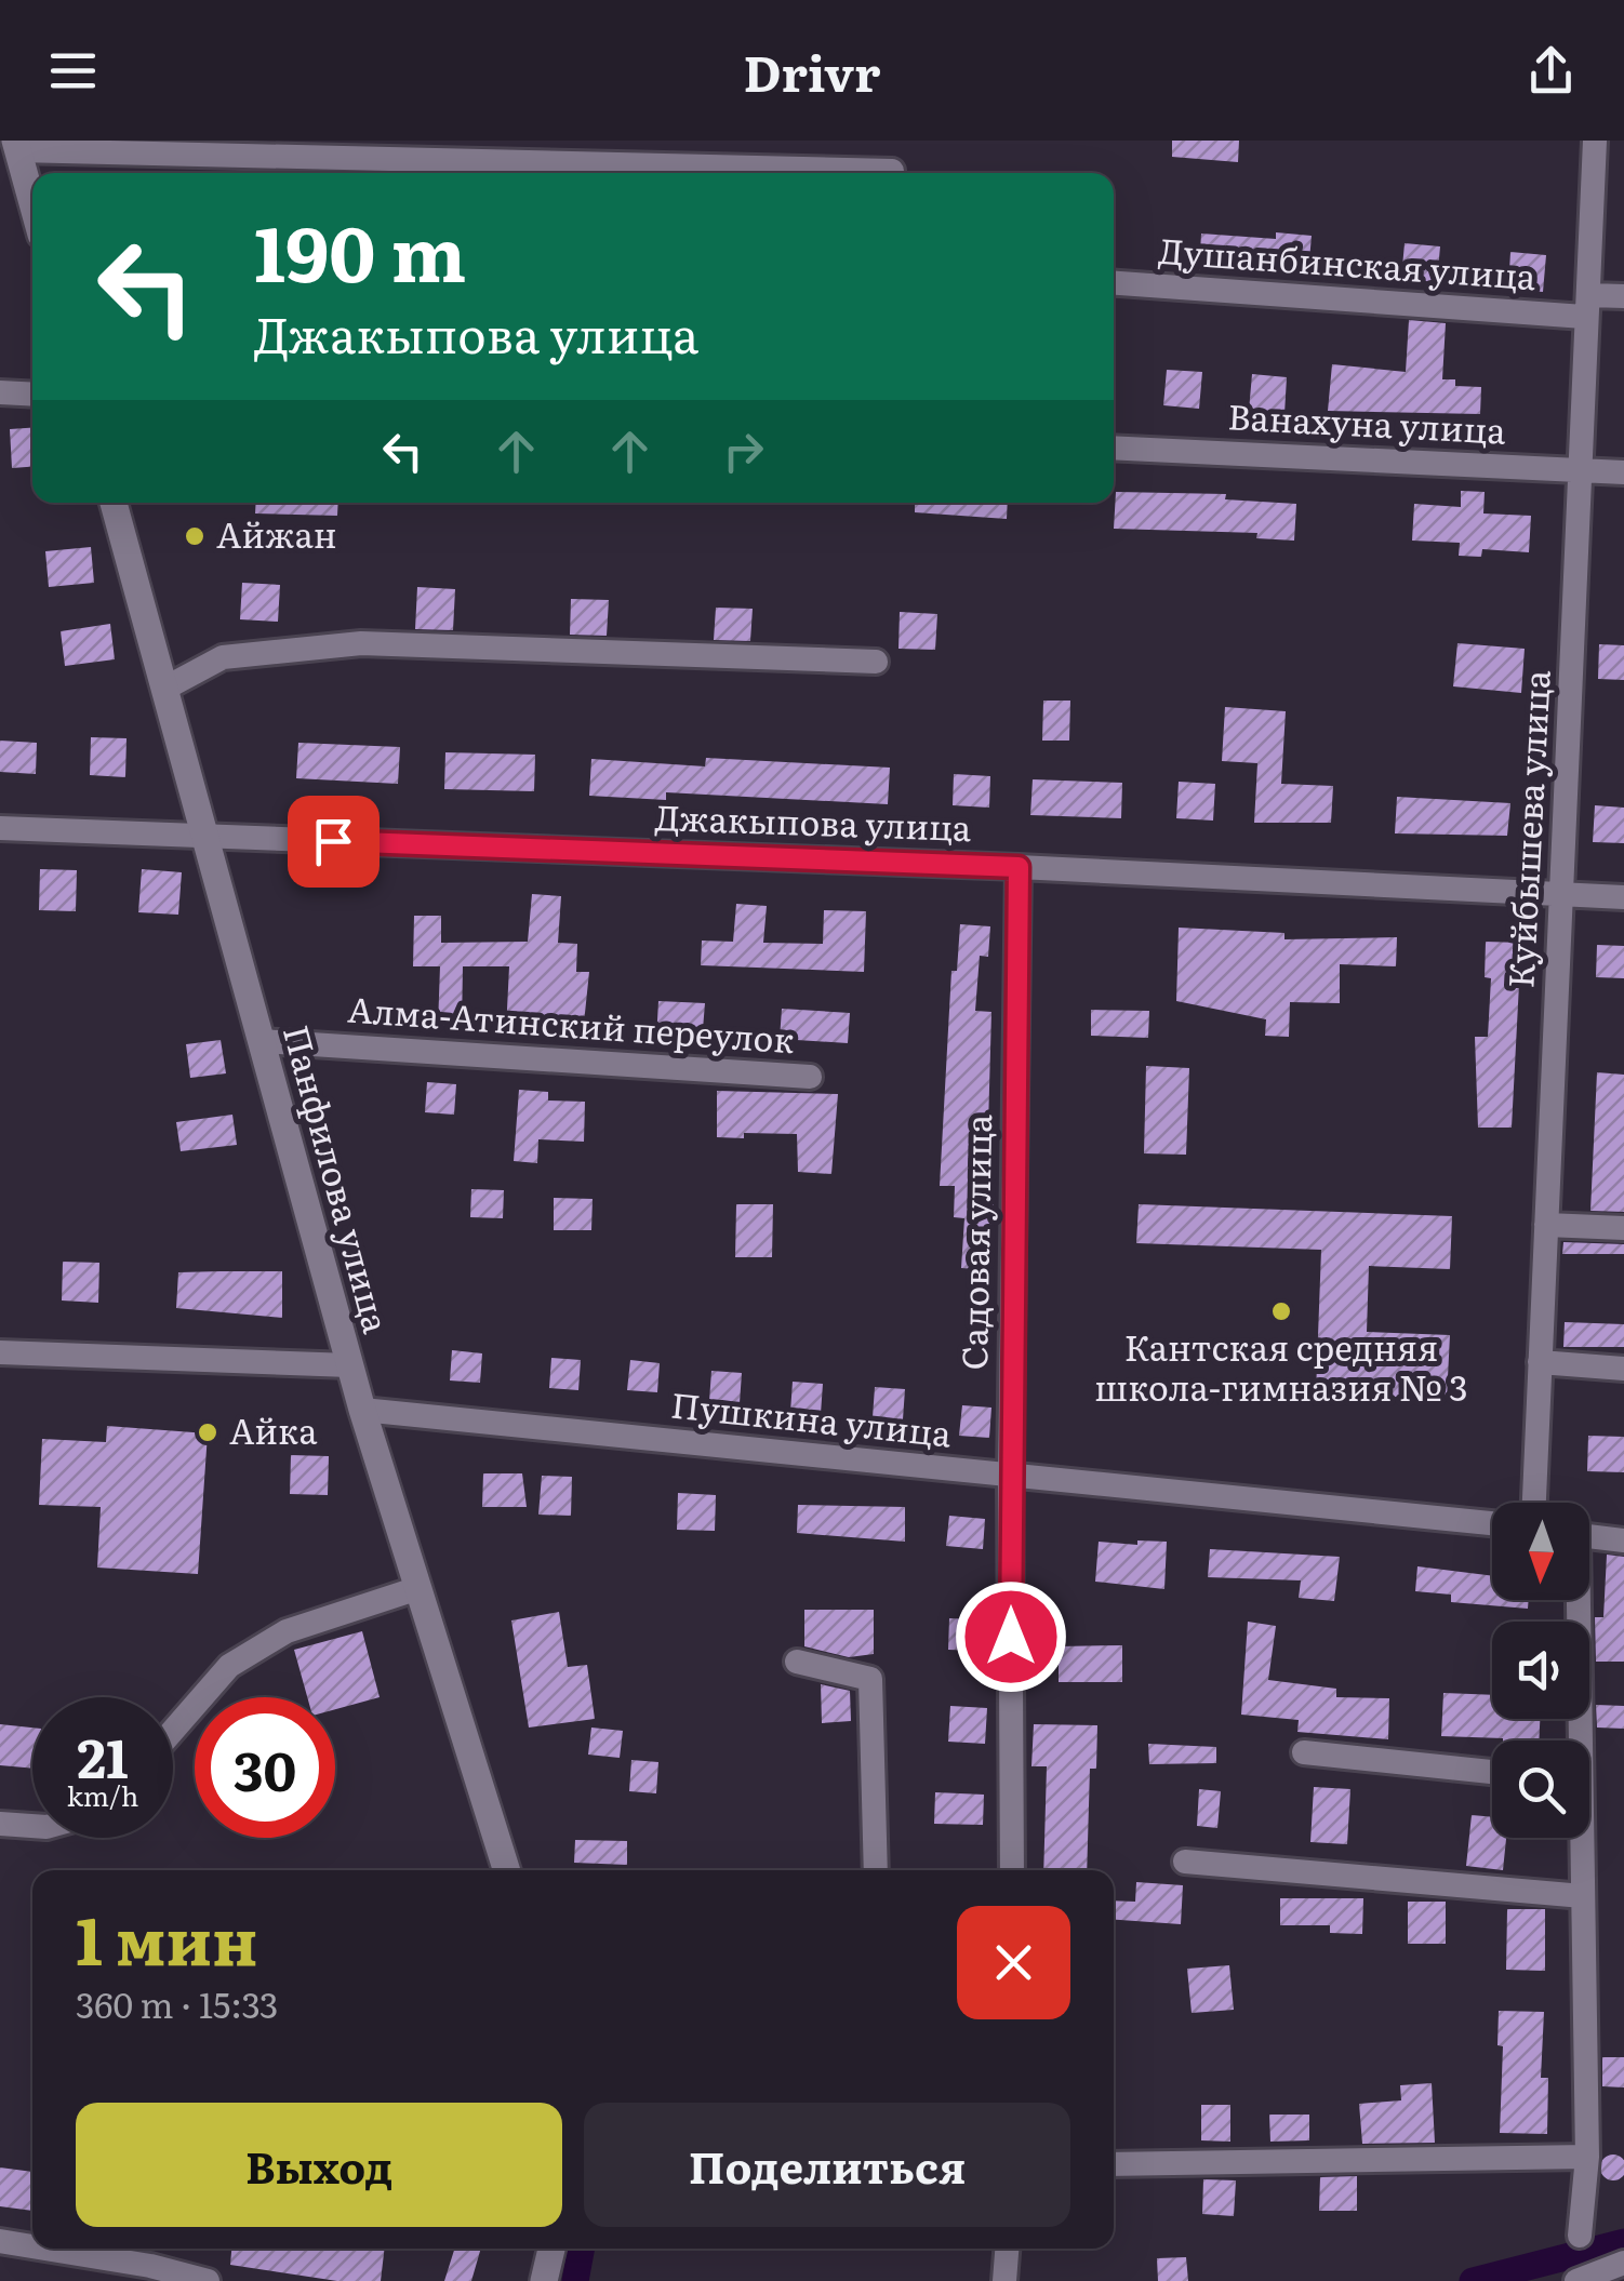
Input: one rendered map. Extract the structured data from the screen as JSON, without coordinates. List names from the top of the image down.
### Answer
{
  "streets": {
    "street": [
      "Душанбинская улица",
      "Ванахуна улица",
      "Джакыпова улица",
      "Куйбышева улица",
      "Алма-Атинский переулок",
      "Панфилова улица",
      "Садовая улица",
      "Пушкина улица"
    ]
  },
  "crossings": [
    ["Душанбинская улица", "Куйбышева улица"],
    ["Ванахуна улица", "Куйбышева улица"],
    ["Джакыпова улица", "Куйбышева улица"],
    ["Джакыпова улица", "Панфилова улица"],
    ["Джакыпова улица", "Садовая улица"],
    ["Алма-Атинский переулок", "Панфилова улица"],
    ["Панфилова улица", "Пушкина улица"],
    ["Садовая улица", "Пушкина улица"]
  ],
  "places": ["Айжан", "Кантская средняя школа-гимназия № 3", "Айка"],
  "north": "bottom",
  "page": {
    "header": "Drivr",
    "turn": ["190 m", "Джакыпова улица"],
    "speed": "21 km/h",
    "limit": "30",
    "heading": ["1 мин", "360 m · 15:33"],
    "buttons": ["Выход", "Поделиться"]
  }
}
